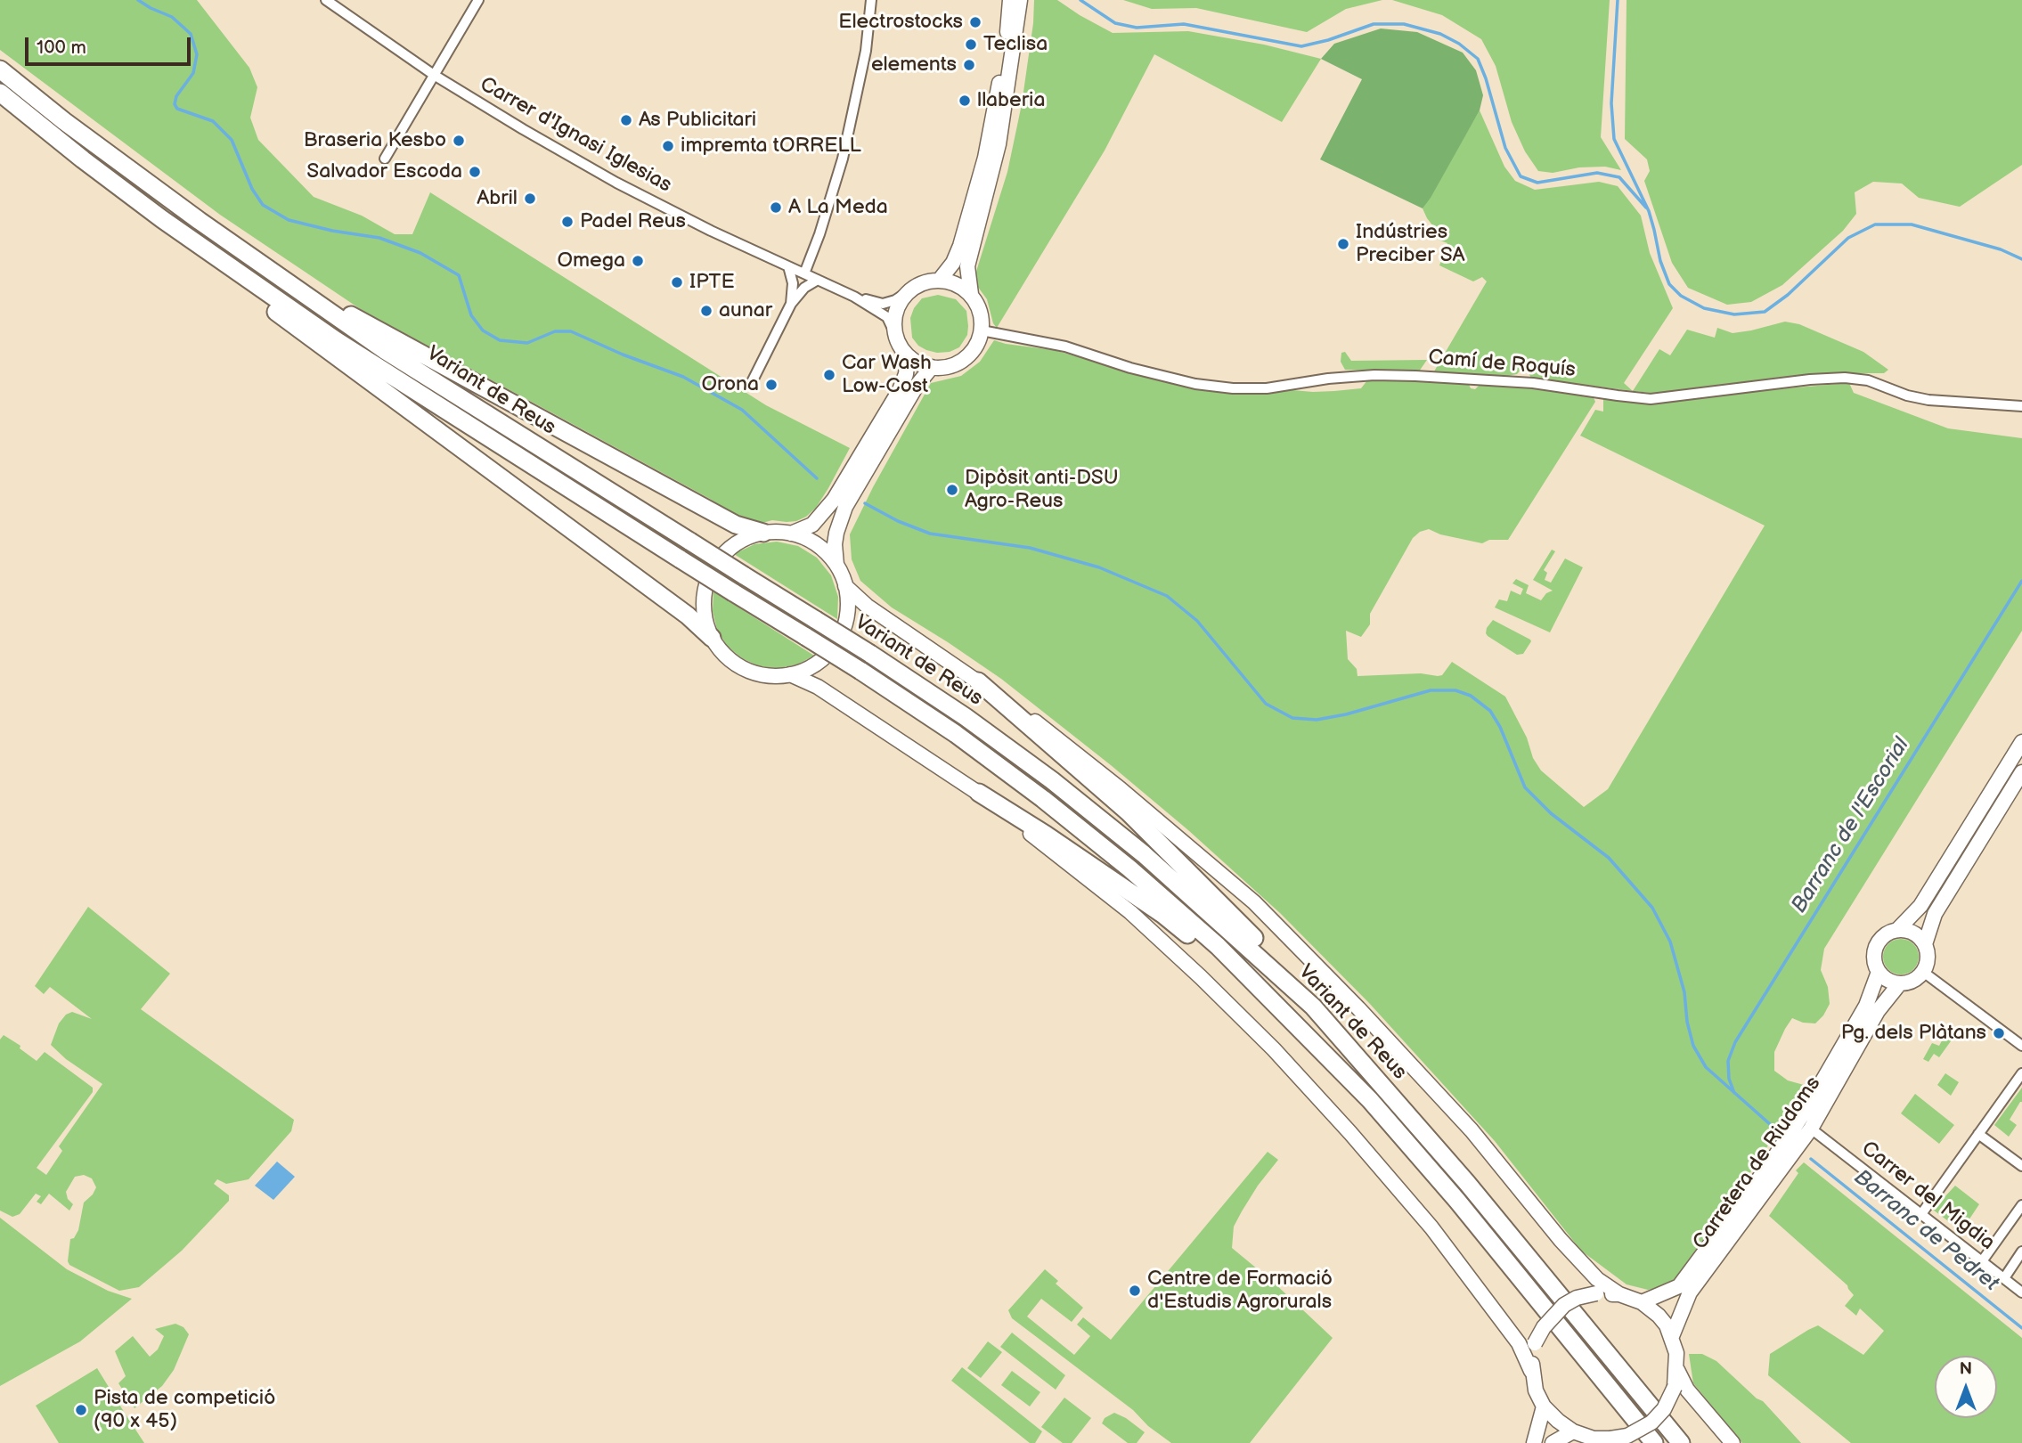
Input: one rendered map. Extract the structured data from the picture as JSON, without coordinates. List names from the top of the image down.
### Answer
{
  "streets": {
    "highway": ["Variant de Reus"],
    "street": [
      "Carrer d'Ignasi Iglesias",
      "Camí de Roquís",
      "Carretera de Riudoms",
      "Carrer del Migdia"
    ]
  },
  "crossings": [
    ["Carrer d'Ignasi Iglesias", "Camí de Roquís"],
    ["Carretera de Riudoms", "Carrer del Migdia"]
  ],
  "water": ["Barranc de l'Escorial", "Barranc de Pedret"],
  "places": [
    "Electrostocks",
    "Teclisa",
    "elements",
    "llaberia",
    "As Publicitari",
    "Braseria Kesbo",
    "impremta tORRELL",
    "Salvador Escoda",
    "Abril",
    "A La Meda",
    "Padel Reus",
    "Indústries Preciber SA",
    "Omega",
    "IPTE",
    "aunar",
    "Car Wash Low-Cost",
    "Orona",
    "Dipòsit anti-DSU Agro-Reus",
    "Pg. dels Plàtans",
    "Centre de Formació d'Estudis Agrorurals",
    "Pista de competició (90 x 45)"
  ],
  "scale_bar": "100 m",
  "north": "top"
}
